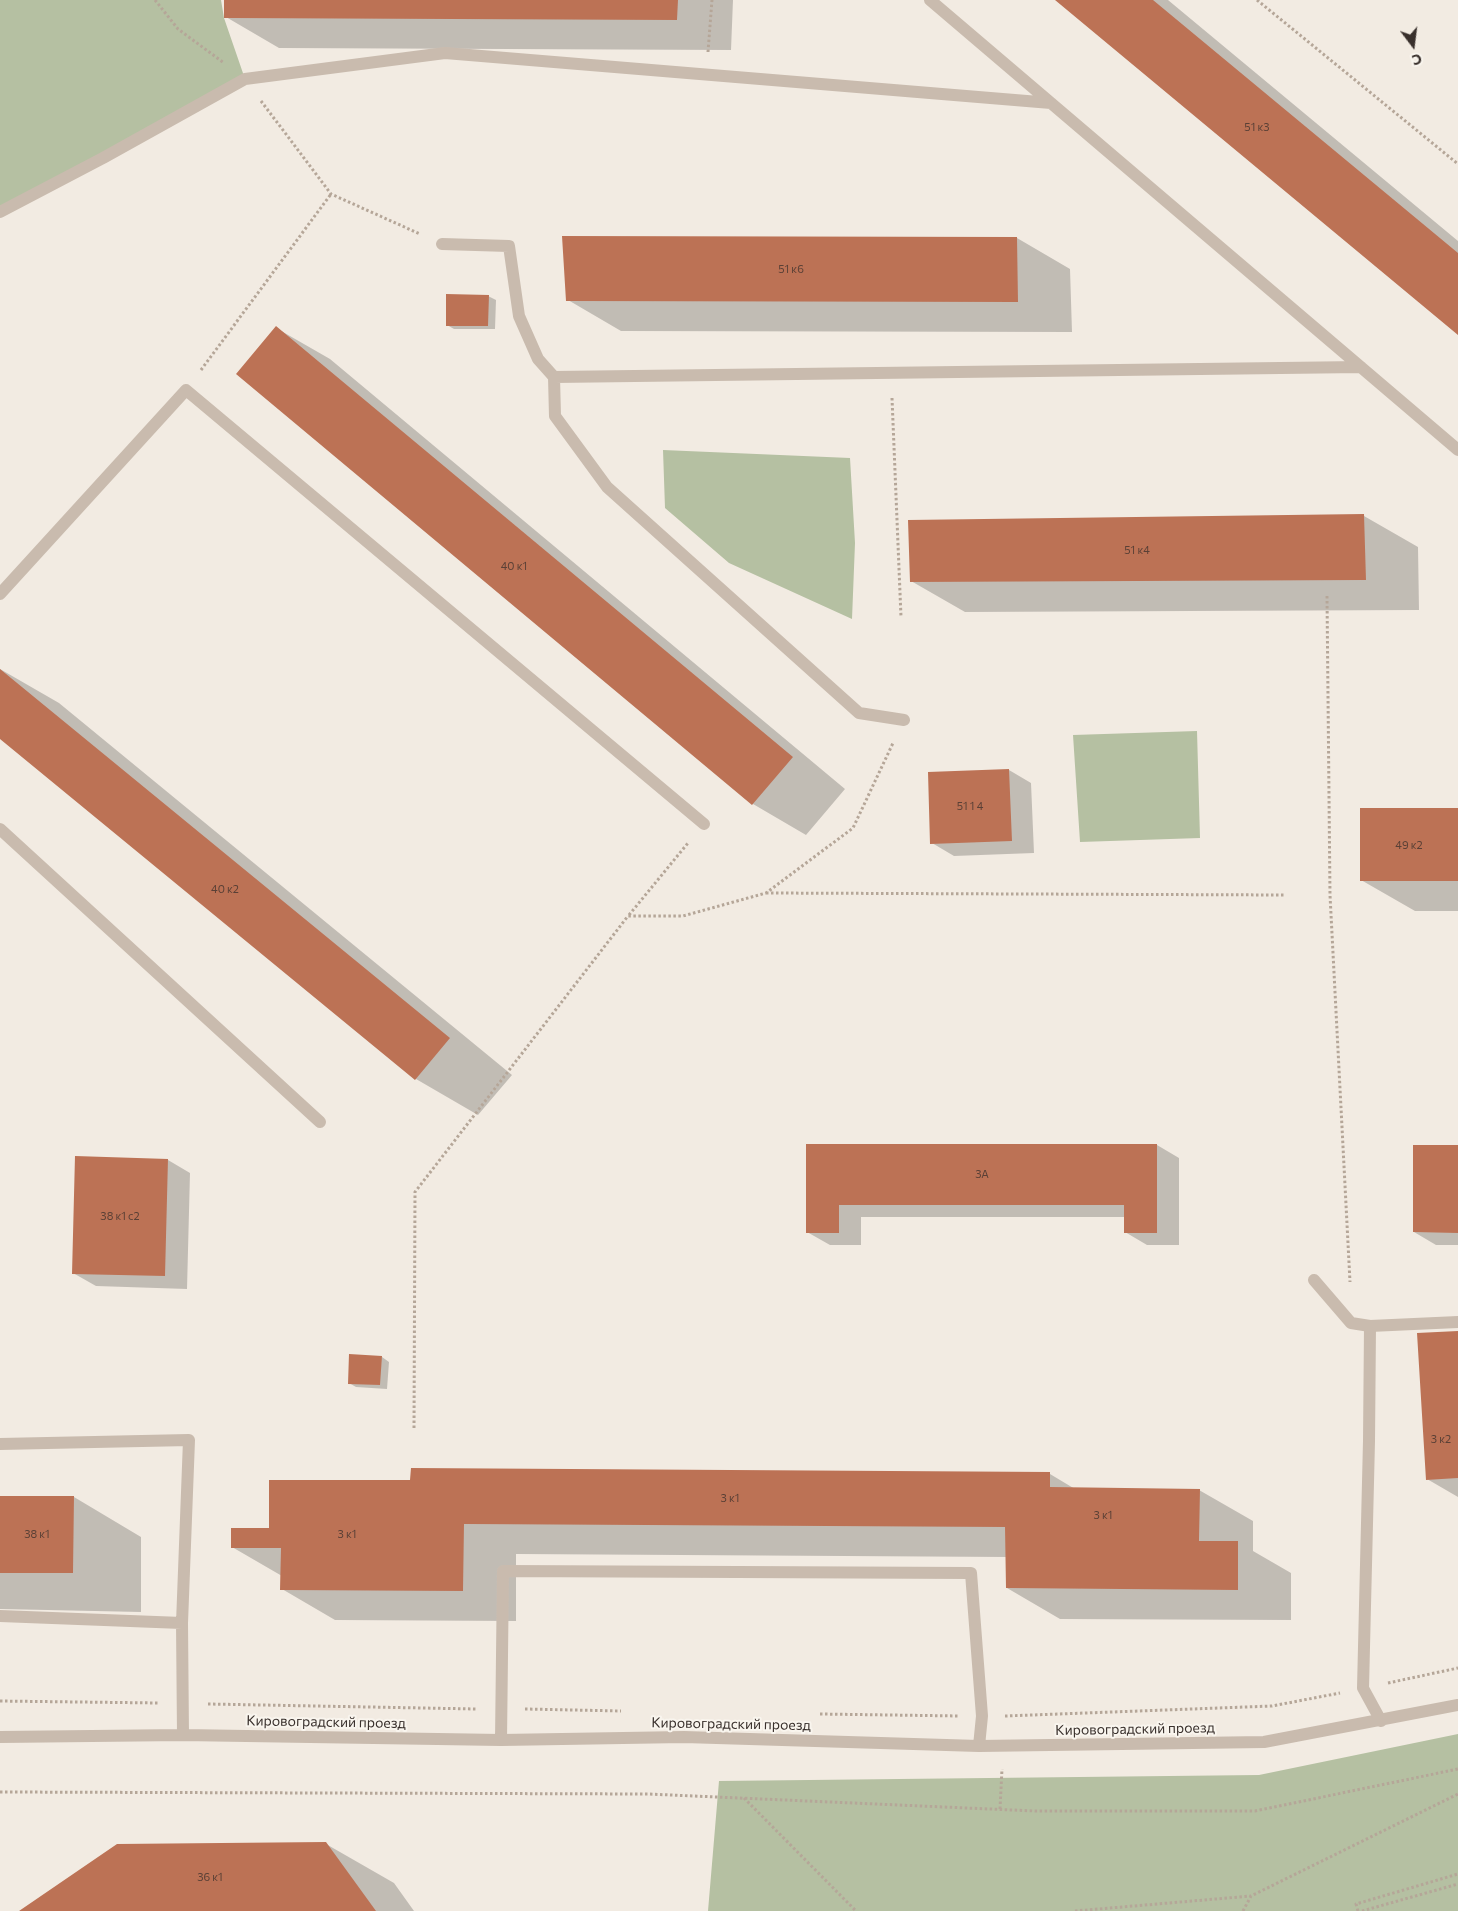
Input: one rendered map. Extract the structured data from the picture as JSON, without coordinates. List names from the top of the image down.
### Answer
{
  "streets": {
    "street": ["Кировоградский проезд"]
  },
  "house_numbers": [
    "51 к3",
    "51 к6",
    "51 к4",
    "40 к1",
    "51 1 4",
    "49 к2",
    "40 к2",
    "3А",
    "38 к1 с2",
    "3 к2",
    "3 к1",
    "3 к1",
    "38 к1",
    "3 к1",
    "36 к1"
  ],
  "north": "bottom"
}
